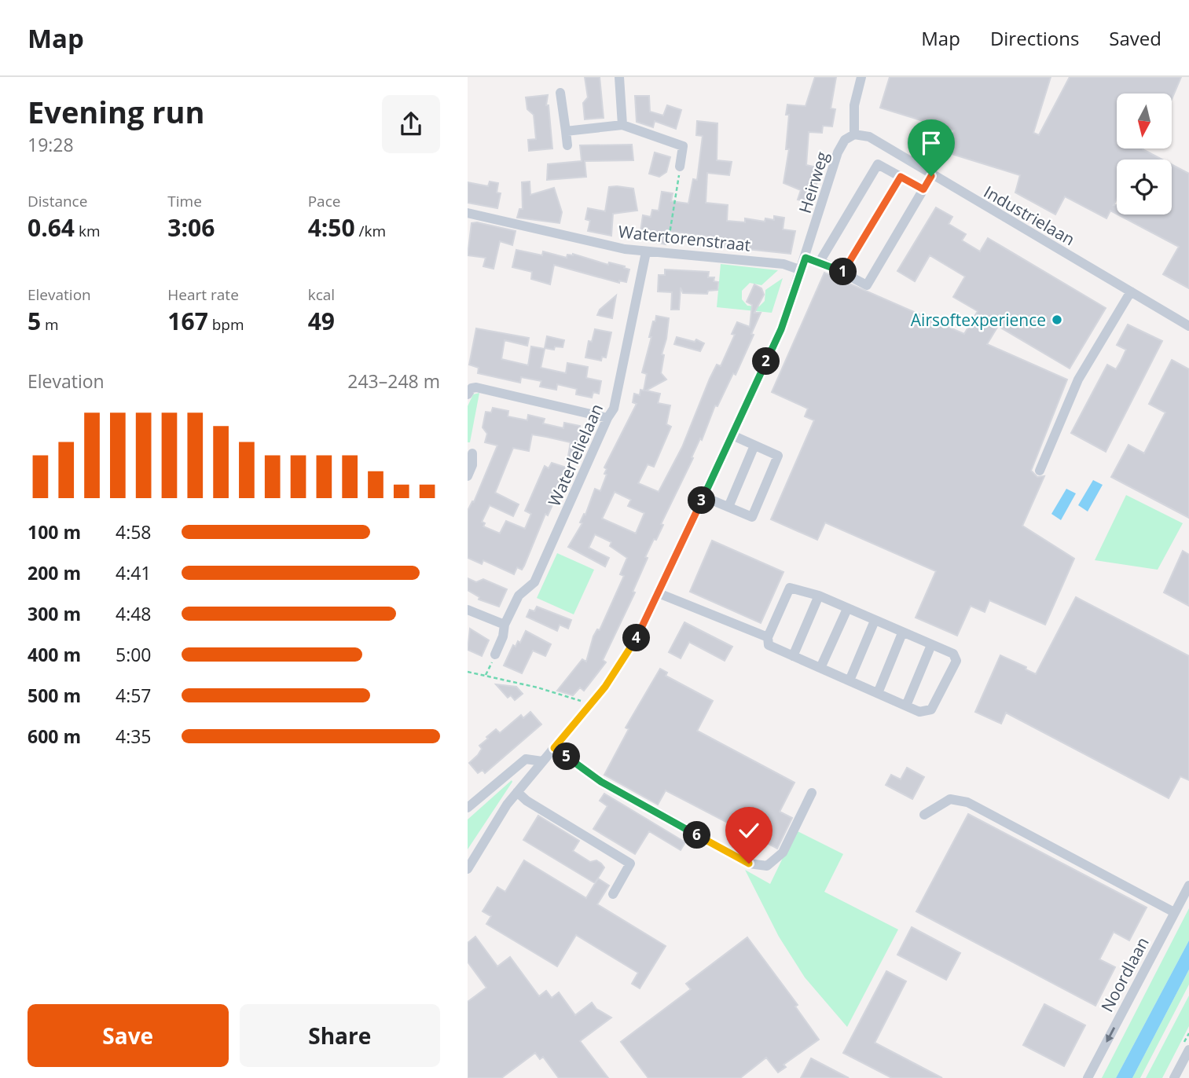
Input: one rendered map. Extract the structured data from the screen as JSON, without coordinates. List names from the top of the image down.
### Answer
{
  "streets": {
    "street": [
      "Heirweg",
      "Industrielaan",
      "Watertorenstraat",
      "Waterlelielaan",
      "Noordlaan"
    ]
  },
  "crossings": [
    ["Heirweg", "Industrielaan"],
    ["Heirweg", "Watertorenstraat"],
    ["Watertorenstraat", "Waterlelielaan"]
  ],
  "one_way": ["Noordlaan"],
  "places": ["Airsoftexperience"],
  "north": "bottom",
  "page": {
    "header": "Map",
    "nav": ["Map", "Directions", "Saved"],
    "heading": ["Evening run", "19:28"],
    "stats": [
      ["Distance", "0.64 km"],
      ["Time", "3:06"],
      ["Pace", "4:50 /km"],
      ["Elevation", "5 m"],
      ["Heart rate", "167 bpm"],
      ["kcal", "49"]
    ],
    "pins": [
      "1",
      "2",
      "3",
      "4",
      "5",
      "6"
    ],
    "chart": ["Elevation", "243–248 m"],
    "list": [
      {
        "name": "100 m",
        "note": "4:58"
      },
      {
        "name": "200 m",
        "note": "4:41"
      },
      {
        "name": "300 m",
        "note": "4:48"
      },
      {
        "name": "400 m",
        "note": "5:00"
      },
      {
        "name": "500 m",
        "note": "4:57"
      },
      {
        "name": "600 m",
        "note": "4:35"
      }
    ],
    "buttons": ["Save", "Share"]
  }
}
